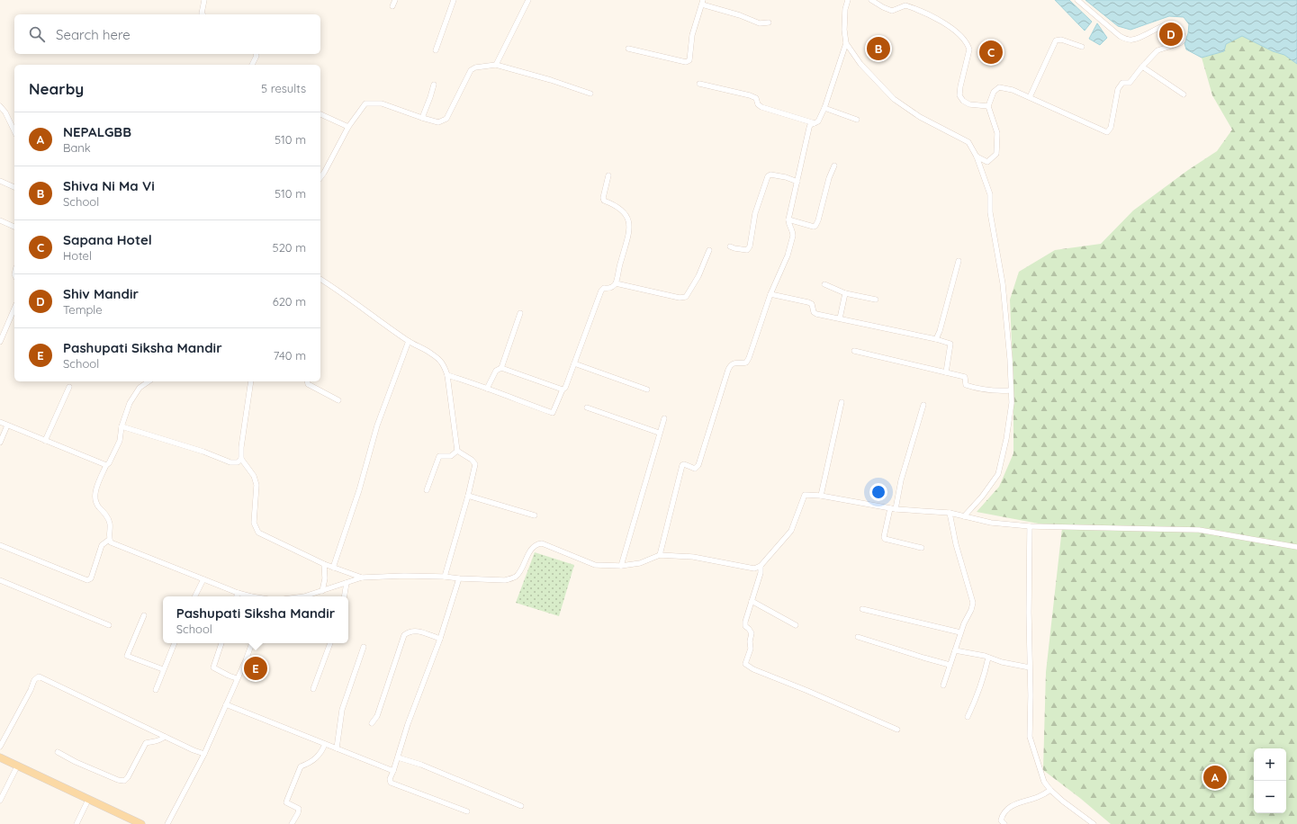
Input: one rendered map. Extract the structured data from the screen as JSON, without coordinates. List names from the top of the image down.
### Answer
{
  "page": {
    "search": "Search here",
    "pins": [
      "D",
      "B",
      "C",
      "E",
      "A"
    ],
    "heading": ["Nearby", "5 results"],
    "list": [
      {
        "mark": "A",
        "name": "NEPALGBB",
        "note": "Bank",
        "value": "510 m"
      },
      {
        "mark": "B",
        "name": "Shiva Ni Ma Vi",
        "note": "School",
        "value": "510 m"
      },
      {
        "mark": "C",
        "name": "Sapana Hotel",
        "note": "Hotel",
        "value": "520 m"
      },
      {
        "mark": "D",
        "name": "Shiv Mandir",
        "note": "Temple",
        "value": "620 m"
      },
      {
        "mark": "E",
        "name": "Pashupati Siksha Mandir",
        "note": "School",
        "value": "740 m"
      }
    ],
    "popup": ["Pashupati Siksha Mandir", "School"],
    "map_buttons": ["+", "−"]
  }
}
